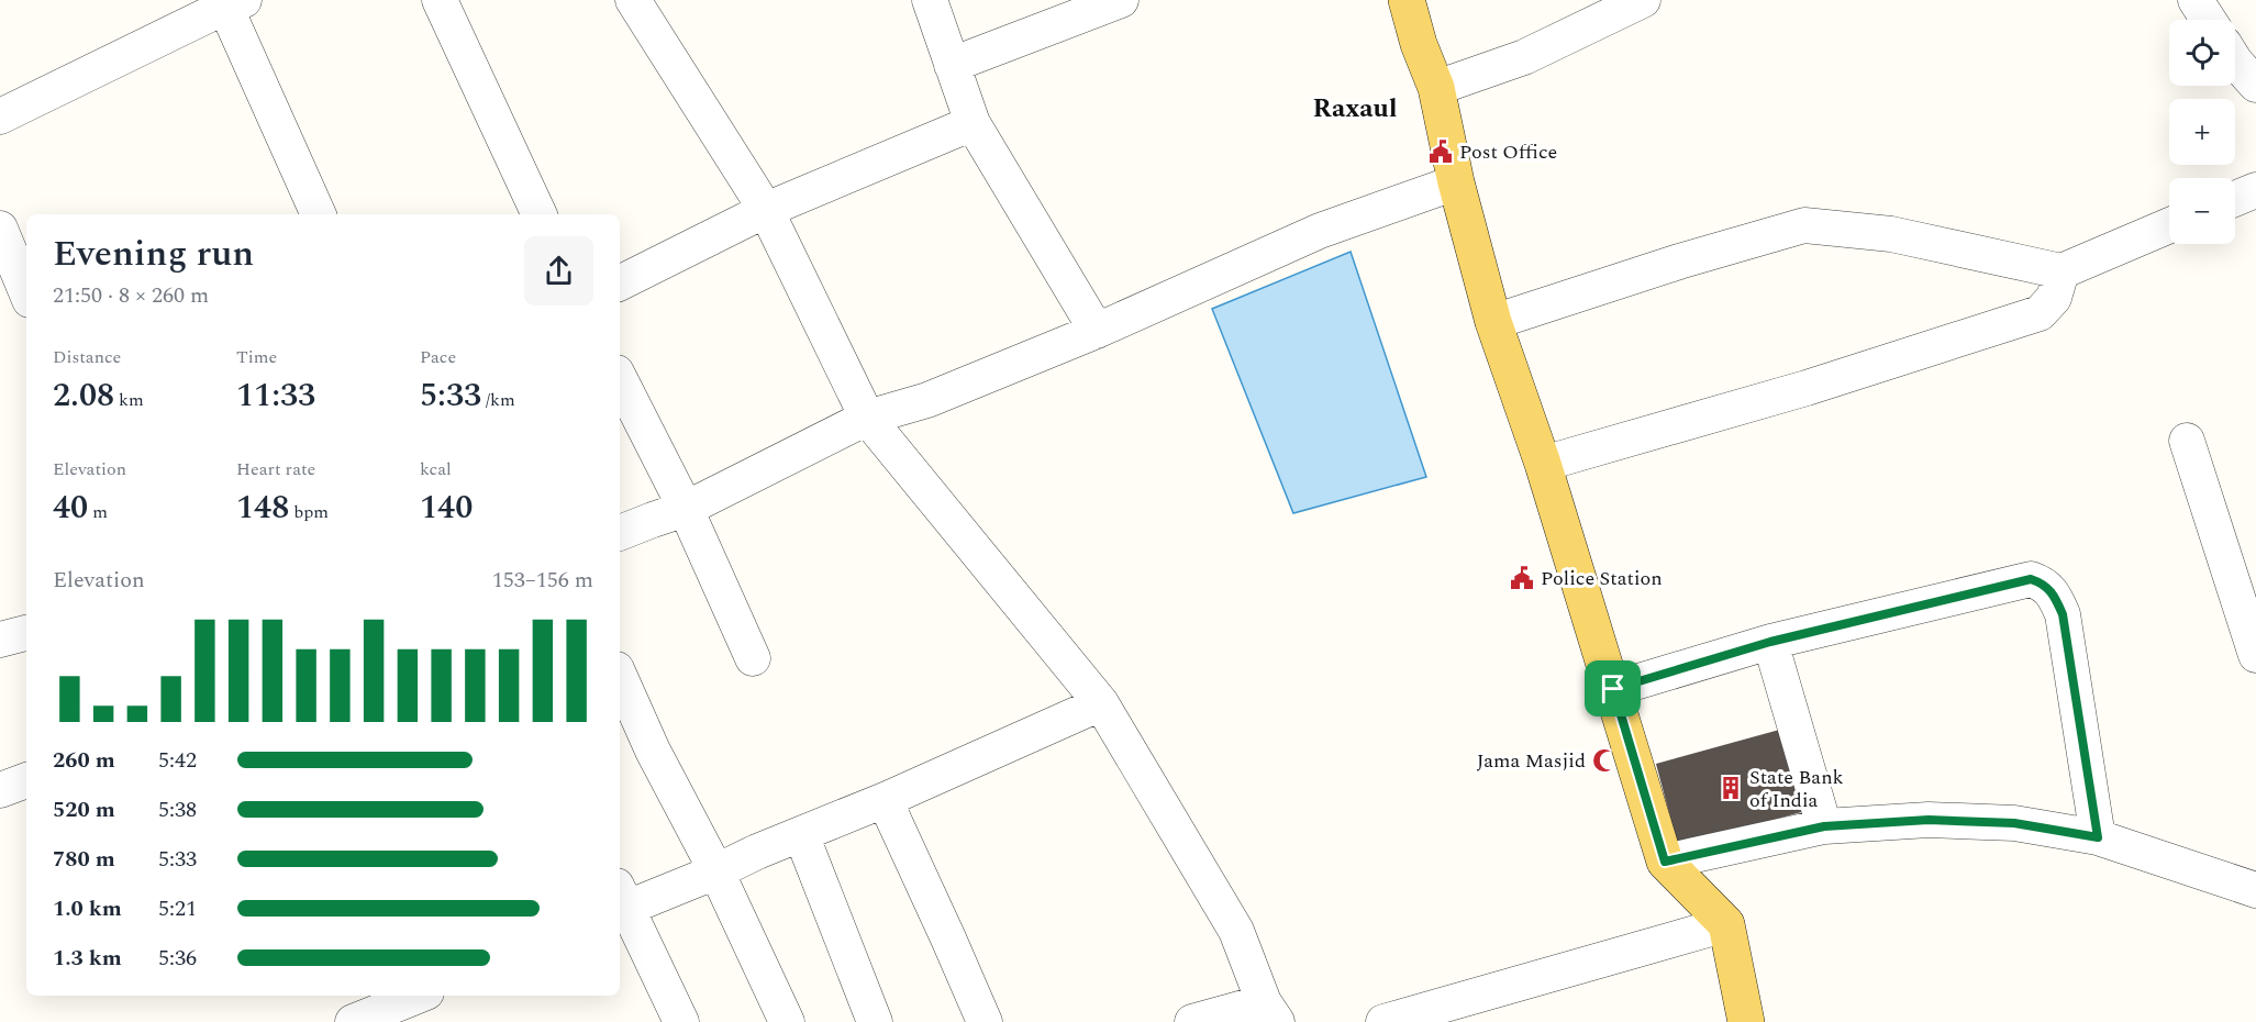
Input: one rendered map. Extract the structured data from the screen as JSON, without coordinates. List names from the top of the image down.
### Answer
{
  "districts": ["Raxaul"],
  "places": {
    "public building": ["Post Office", "Police Station"],
    "mosque": ["Jama Masjid"],
    "building": ["State Bank of India"]
  },
  "page": {
    "map_buttons": ["+", "−"],
    "heading": ["Evening run", "21:50 · 8 × 260 m"],
    "stats": [
      ["Distance", "2.08 km"],
      ["Time", "11:33"],
      ["Pace", "5:33 /km"],
      ["Elevation", "40 m"],
      ["Heart rate", "148 bpm"],
      ["kcal", "140"]
    ],
    "chart": ["Elevation", "153–156 m"],
    "list": [
      {
        "name": "260 m",
        "note": "5:42"
      },
      {
        "name": "520 m",
        "note": "5:38"
      },
      {
        "name": "780 m",
        "note": "5:33"
      },
      {
        "name": "1.0 km",
        "note": "5:21"
      },
      {
        "name": "1.3 km",
        "note": "5:36"
      }
    ]
  }
}
